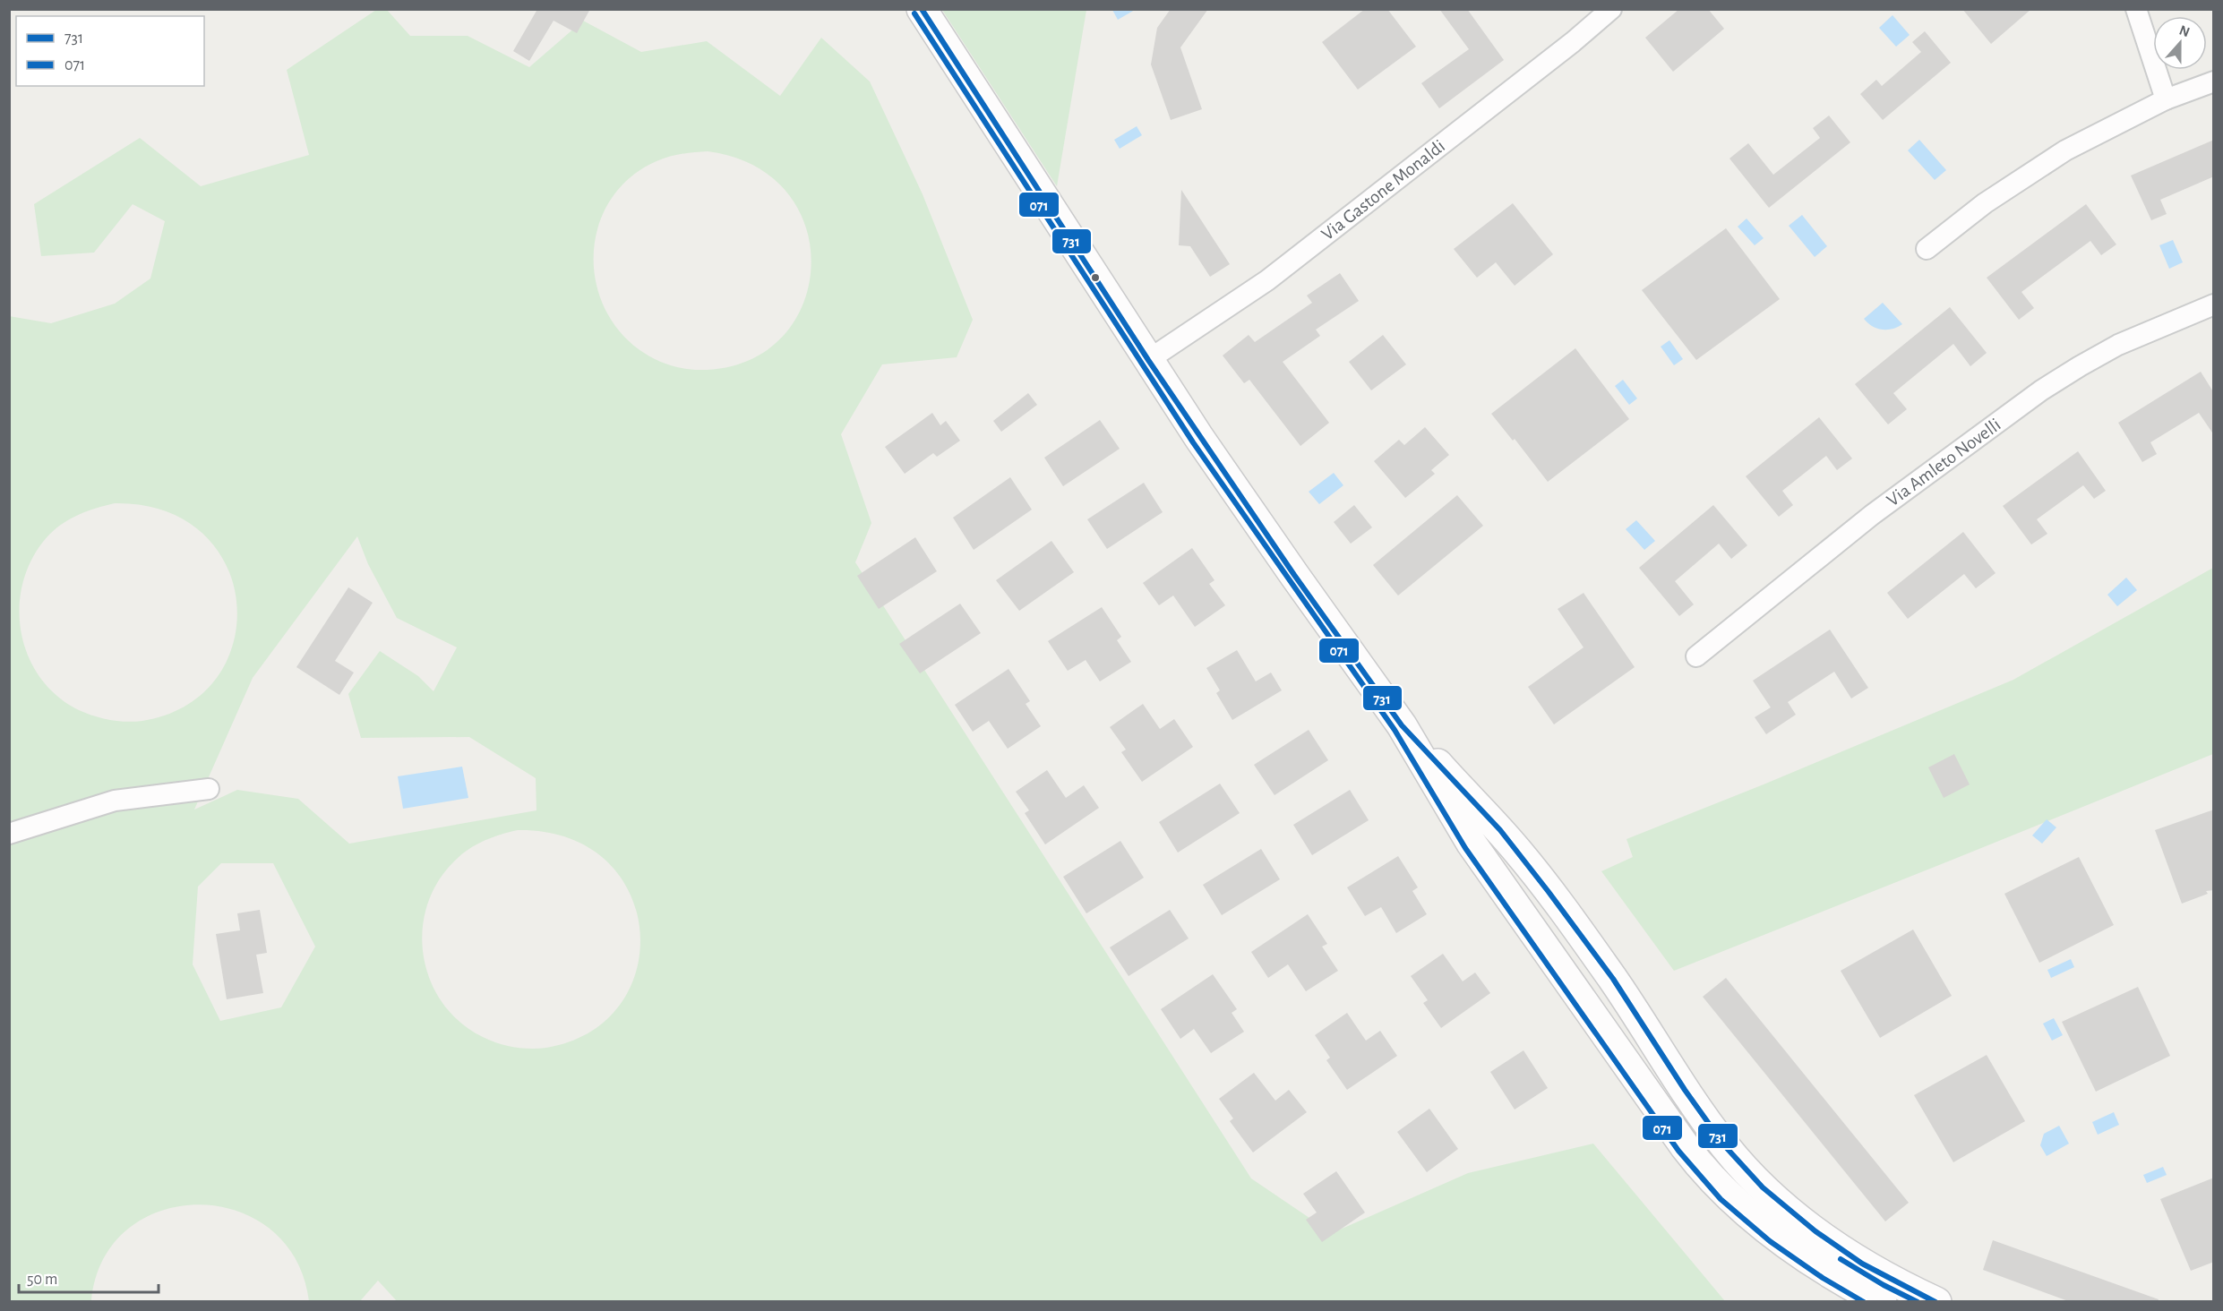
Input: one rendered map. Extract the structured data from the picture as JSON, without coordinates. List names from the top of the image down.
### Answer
{
  "streets": {
    "street": ["Via Gastone Monaldi", "Via Amleto Novelli"]
  },
  "lines": ["transit line 731", "transit line 071"],
  "legend": ["731", "071"],
  "scale_bar": "50 m",
  "north": "top"
}
